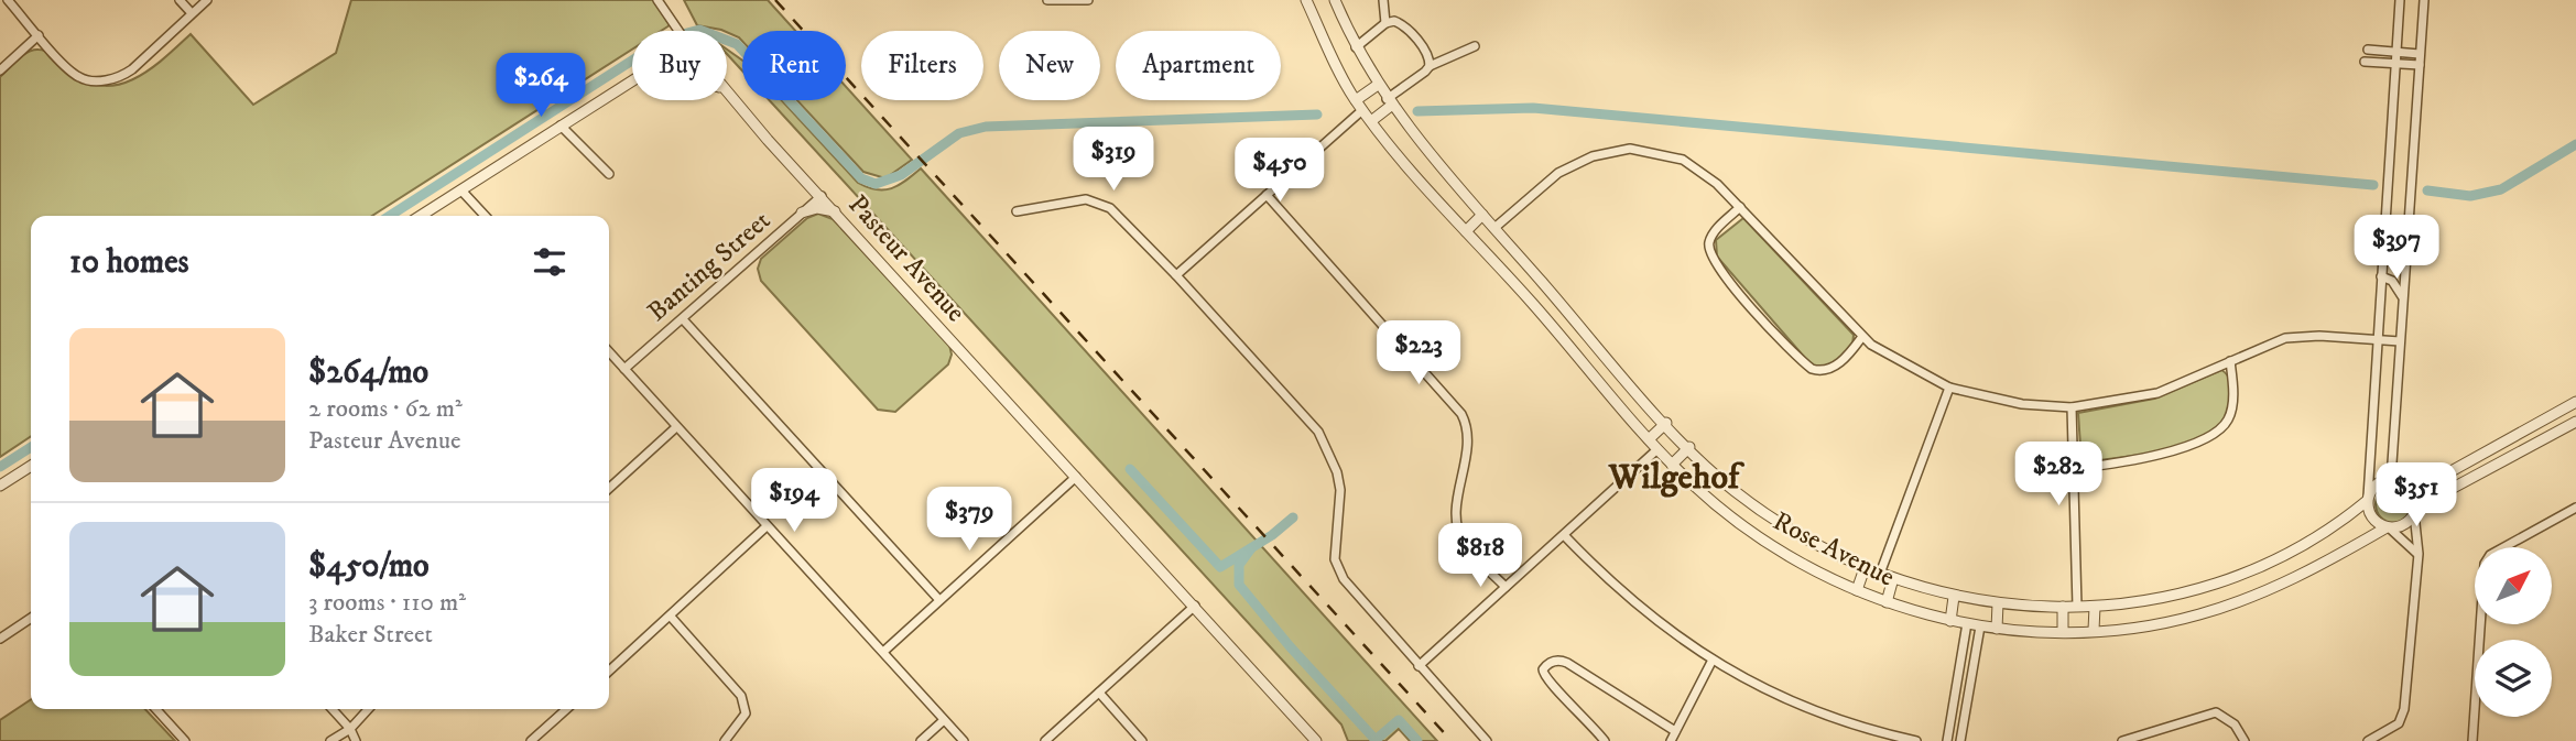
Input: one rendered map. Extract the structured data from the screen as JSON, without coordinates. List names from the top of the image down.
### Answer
{
  "streets": {
    "street": ["Pasteur Avenue", "Banting Street", "Rose Avenue"]
  },
  "crossings": [
    ["Pasteur Avenue", "Banting Street"]
  ],
  "districts": ["Wilgehof"],
  "north": "top right",
  "page": {
    "chip": [
      "Buy",
      "Rent",
      "Filters",
      "New",
      "Apartment"
    ],
    "price": [
      "$264",
      "$319",
      "$450",
      "$397",
      "$223",
      "$282",
      "$351",
      "$194",
      "$379",
      "$818"
    ],
    "heading": "10 homes",
    "list": [
      {
        "name": "$264/mo",
        "note": "2 rooms · 62 m² · Pasteur Avenue"
      },
      {
        "name": "$450/mo",
        "note": "3 rooms · 110 m² · Baker Street"
      }
    ]
  }
}
